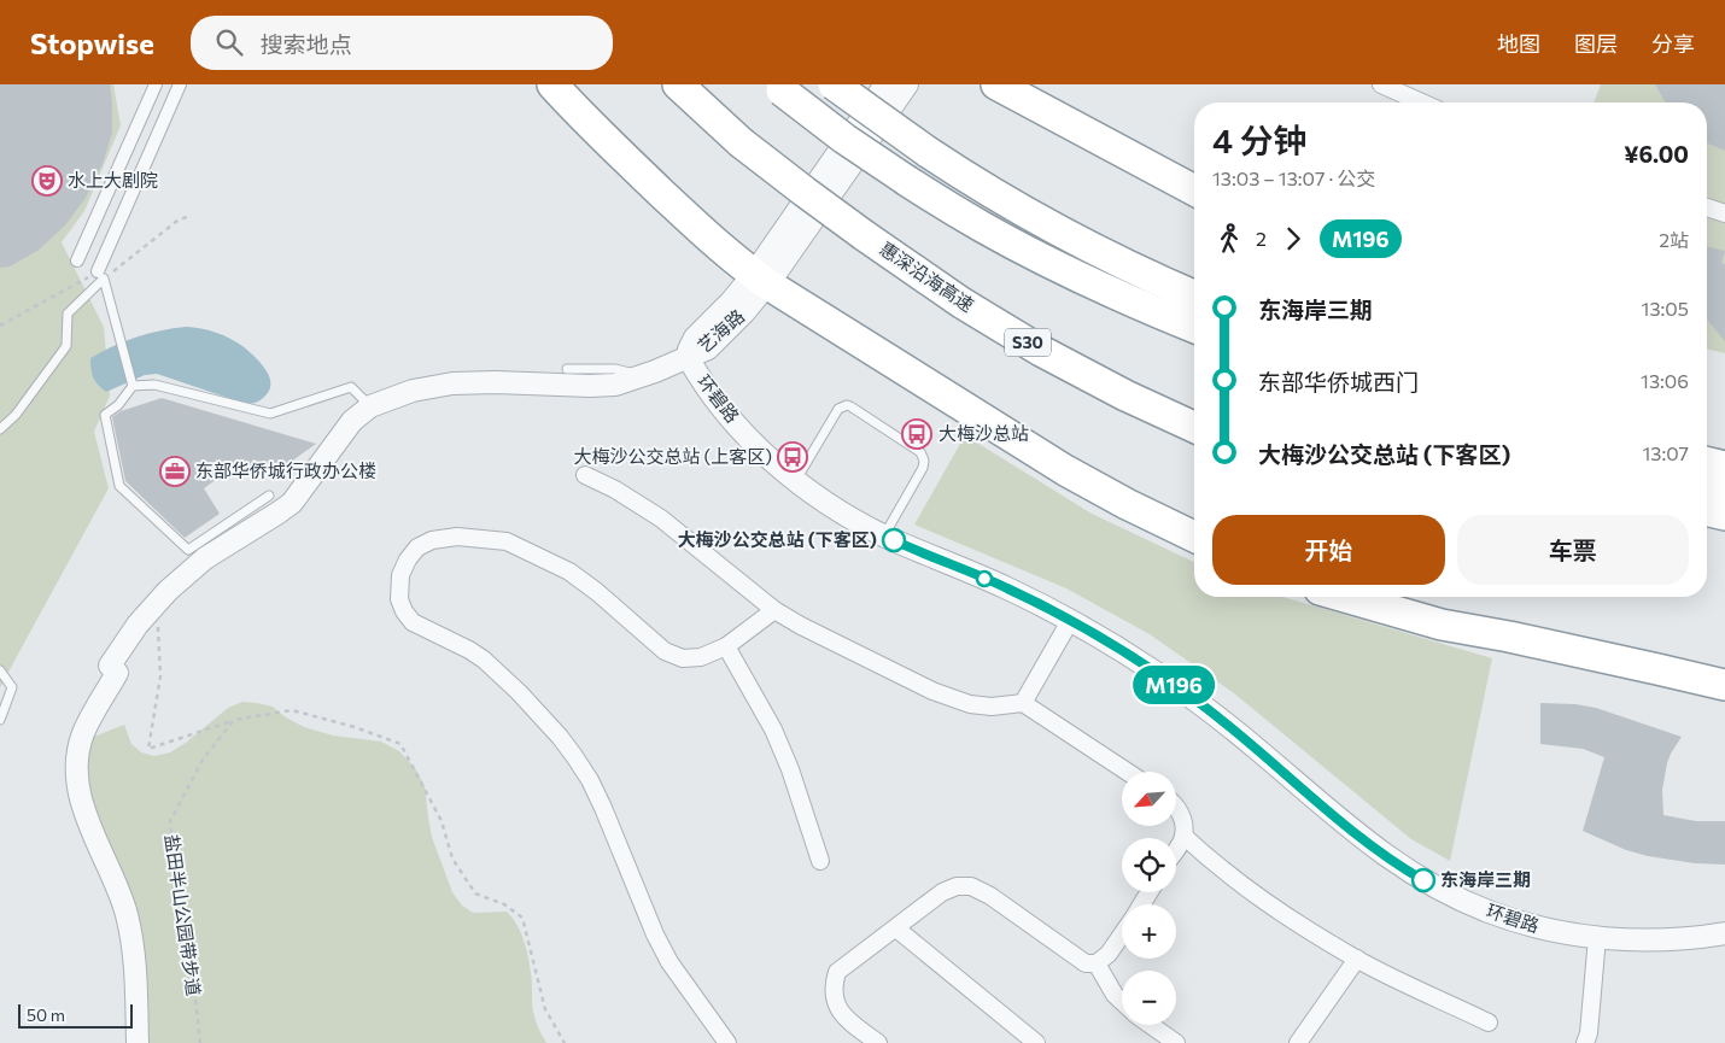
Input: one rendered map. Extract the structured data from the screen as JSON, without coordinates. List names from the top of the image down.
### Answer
{
  "streets": {
    "highway": ["惠深沿海高速", "S30"],
    "street": ["艺海路", "环碧路"],
    "path": ["盐田半山公园带步道"]
  },
  "crossings": [
    ["艺海路", "环碧路"]
  ],
  "places": {
    "theatre": ["水上大剧院"],
    "bus stop": ["大梅沙总站", "大梅沙公交总站 (上客区)"],
    "office": ["东部华侨城行政办公楼"],
    "other": ["大梅沙公交总站 (下客区)", "东海岸三期"]
  },
  "lines": ["bus line M196"],
  "scale_bar": "50 m",
  "north": "bottom left",
  "page": {
    "header": "Stopwise",
    "search": "搜索地点",
    "nav": ["地图", "图层", "分享"],
    "on_map": "M196",
    "heading": ["4 分钟", "13:03 – 13:07 · 公交", "¥6.00"],
    "legs": ["2", "M196", "2站"],
    "list": [
      {
        "name": "东海岸三期",
        "value": "13:05"
      },
      {
        "name": "东部华侨城西门",
        "value": "13:06"
      },
      {
        "name": "大梅沙公交总站 (下客区)",
        "value": "13:07"
      }
    ],
    "buttons": ["开始", "车票"],
    "map_buttons": ["+", "−"],
    "scale": "50 m"
  }
}
